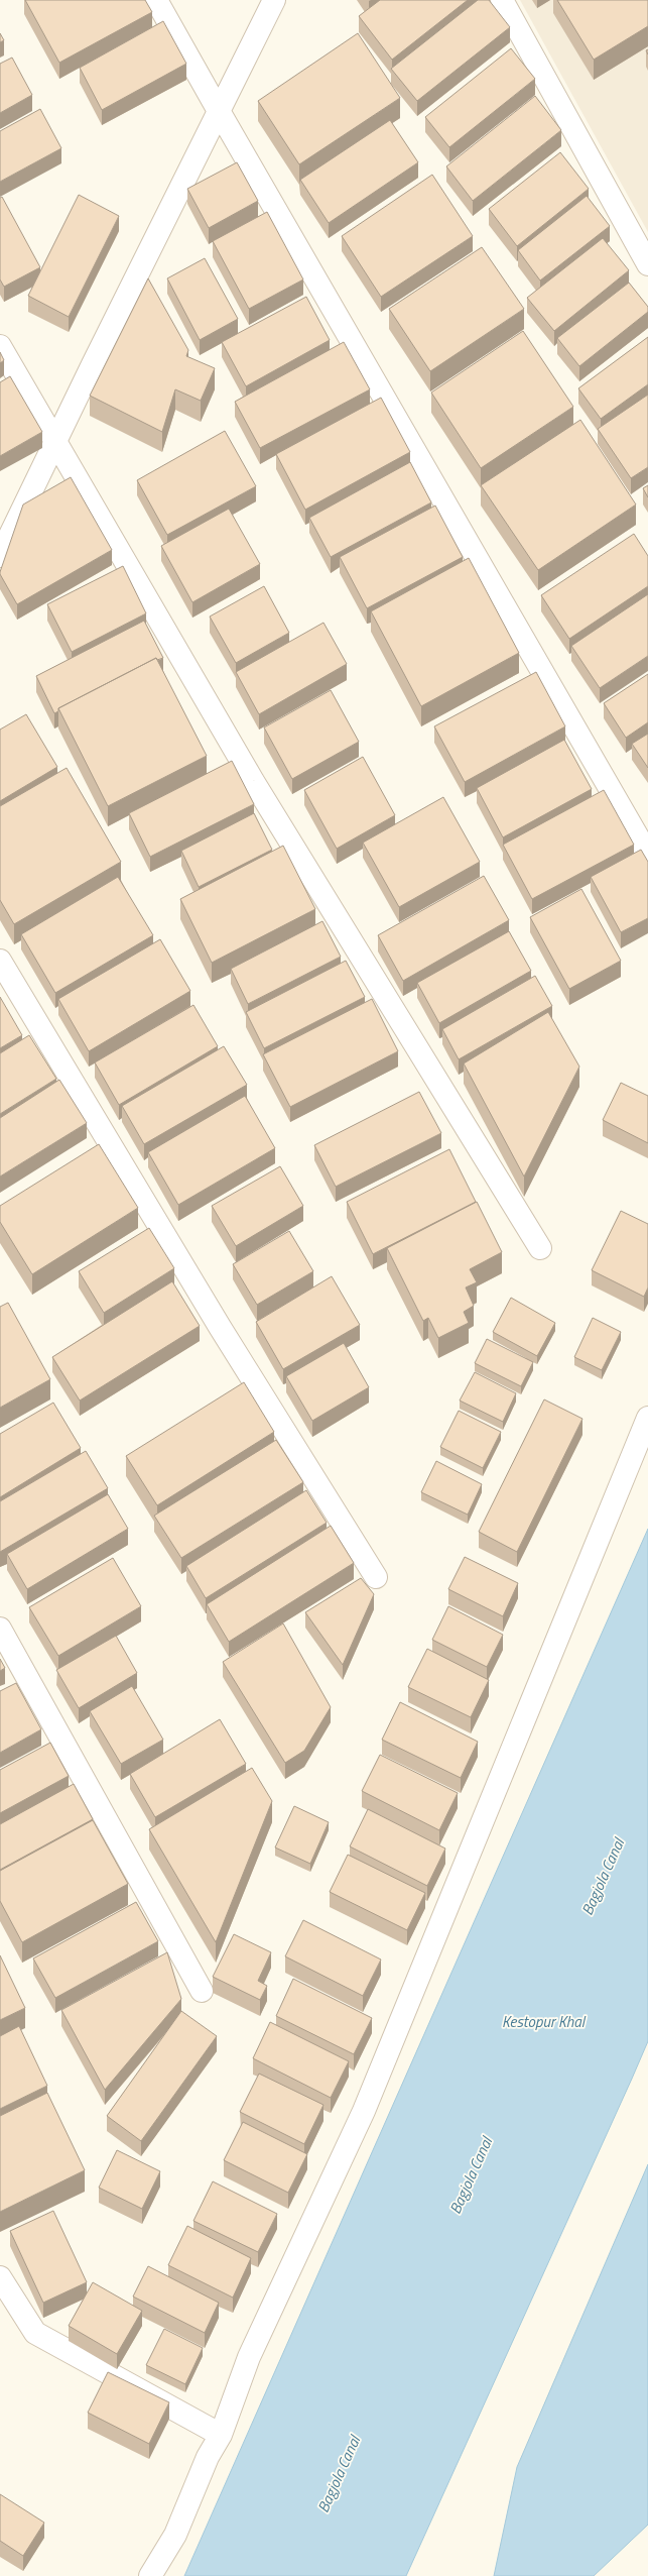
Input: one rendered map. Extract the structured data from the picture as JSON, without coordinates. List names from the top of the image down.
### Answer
{
  "water": ["Bagjola Canal", "Kestopur Khal"]
}
